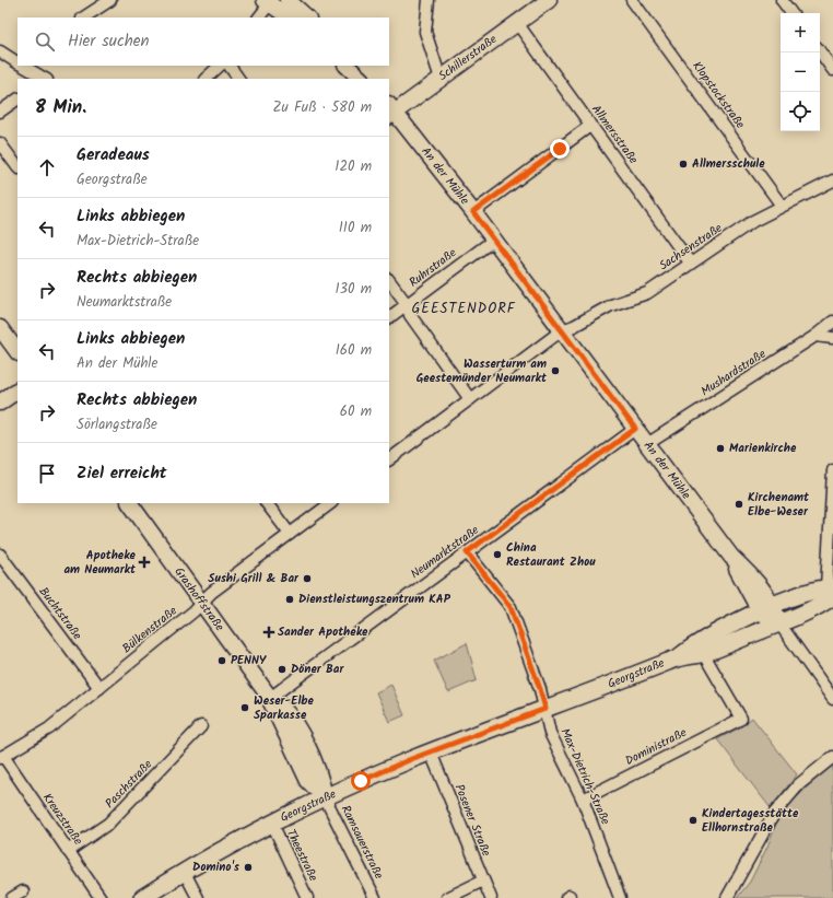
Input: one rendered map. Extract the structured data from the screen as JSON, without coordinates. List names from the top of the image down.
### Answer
{
  "streets": {
    "main road": [
      "Schillerstraße",
      "An der Mühle",
      "Grashoffstraße",
      "Georgstraße"
    ],
    "street": [
      "Klopstockstraße",
      "Allmersstraße",
      "Sachsenstraße",
      "Ruhrstraße",
      "Mushardstraße",
      "Neumarktstraße",
      "Buchtstraße",
      "Bülkenstraße",
      "Doministraße",
      "Max-Dietrich-Straße",
      "Paschstraße",
      "Kreuzstraße",
      "Posener Straße",
      "Ramsauerstraße",
      "Theestraße"
    ]
  },
  "crossings": [
    ["Schillerstraße", "Allmersstraße"],
    ["Schillerstraße", "An der Mühle"],
    ["Klopstockstraße", "Sachsenstraße"],
    ["Allmersstraße", "Sachsenstraße"],
    ["An der Mühle", "Sachsenstraße"],
    ["An der Mühle", "Ruhrstraße"],
    ["An der Mühle", "Mushardstraße"],
    ["An der Mühle", "Neumarktstraße"],
    ["An der Mühle", "Georgstraße"],
    ["Neumarktstraße", "Grashoffstraße"],
    ["Neumarktstraße", "Max-Dietrich-Straße"],
    ["Grashoffstraße", "Bülkenstraße"],
    ["Grashoffstraße", "Georgstraße"],
    ["Grashoffstraße", "Ramsauerstraße"],
    ["Buchtstraße", "Bülkenstraße"],
    ["Bülkenstraße", "Kreuzstraße"],
    ["Georgstraße", "Doministraße"],
    ["Georgstraße", "Max-Dietrich-Straße"],
    ["Georgstraße", "Posener Straße"],
    ["Georgstraße", "Ramsauerstraße"],
    ["Georgstraße", "Theestraße"],
    ["Doministraße", "Max-Dietrich-Straße"],
    ["Paschstraße", "Kreuzstraße"]
  ],
  "districts": ["GEESTENDORF"],
  "places": {
    "other": [
      "Allmersschule",
      "Wasserturm am Geestemünder Neumarkt",
      "Marienkirche",
      "Kirchenamt Elbe-Weser",
      "China Restaurant Zhou",
      "Sushi Grill & Bar",
      "Dienstleistungszentrum KAP",
      "PENNY",
      "Döner Bar",
      "Weser-Elbe Sparkasse",
      "Kindertagesstätte Ellhornstraße",
      "Domino's"
    ],
    "health": ["Apotheke am Neumarkt", "Sander Apotheke"]
  },
  "page": {
    "map_buttons": ["+", "−"],
    "search": "Hier suchen",
    "heading": ["8 Min.", "Zu Fuß · 580 m"],
    "list": [
      ["Geradeaus", "Georgstraße", "120 m"],
      ["Links abbiegen", "Max-Dietrich-Straße", "110 m"],
      ["Rechts abbiegen", "Neumarktstraße", "130 m"],
      ["Links abbiegen", "An der Mühle", "160 m"],
      ["Rechts abbiegen", "Sörlangstraße", "60 m"],
      "Ziel erreicht"
    ]
  }
}
